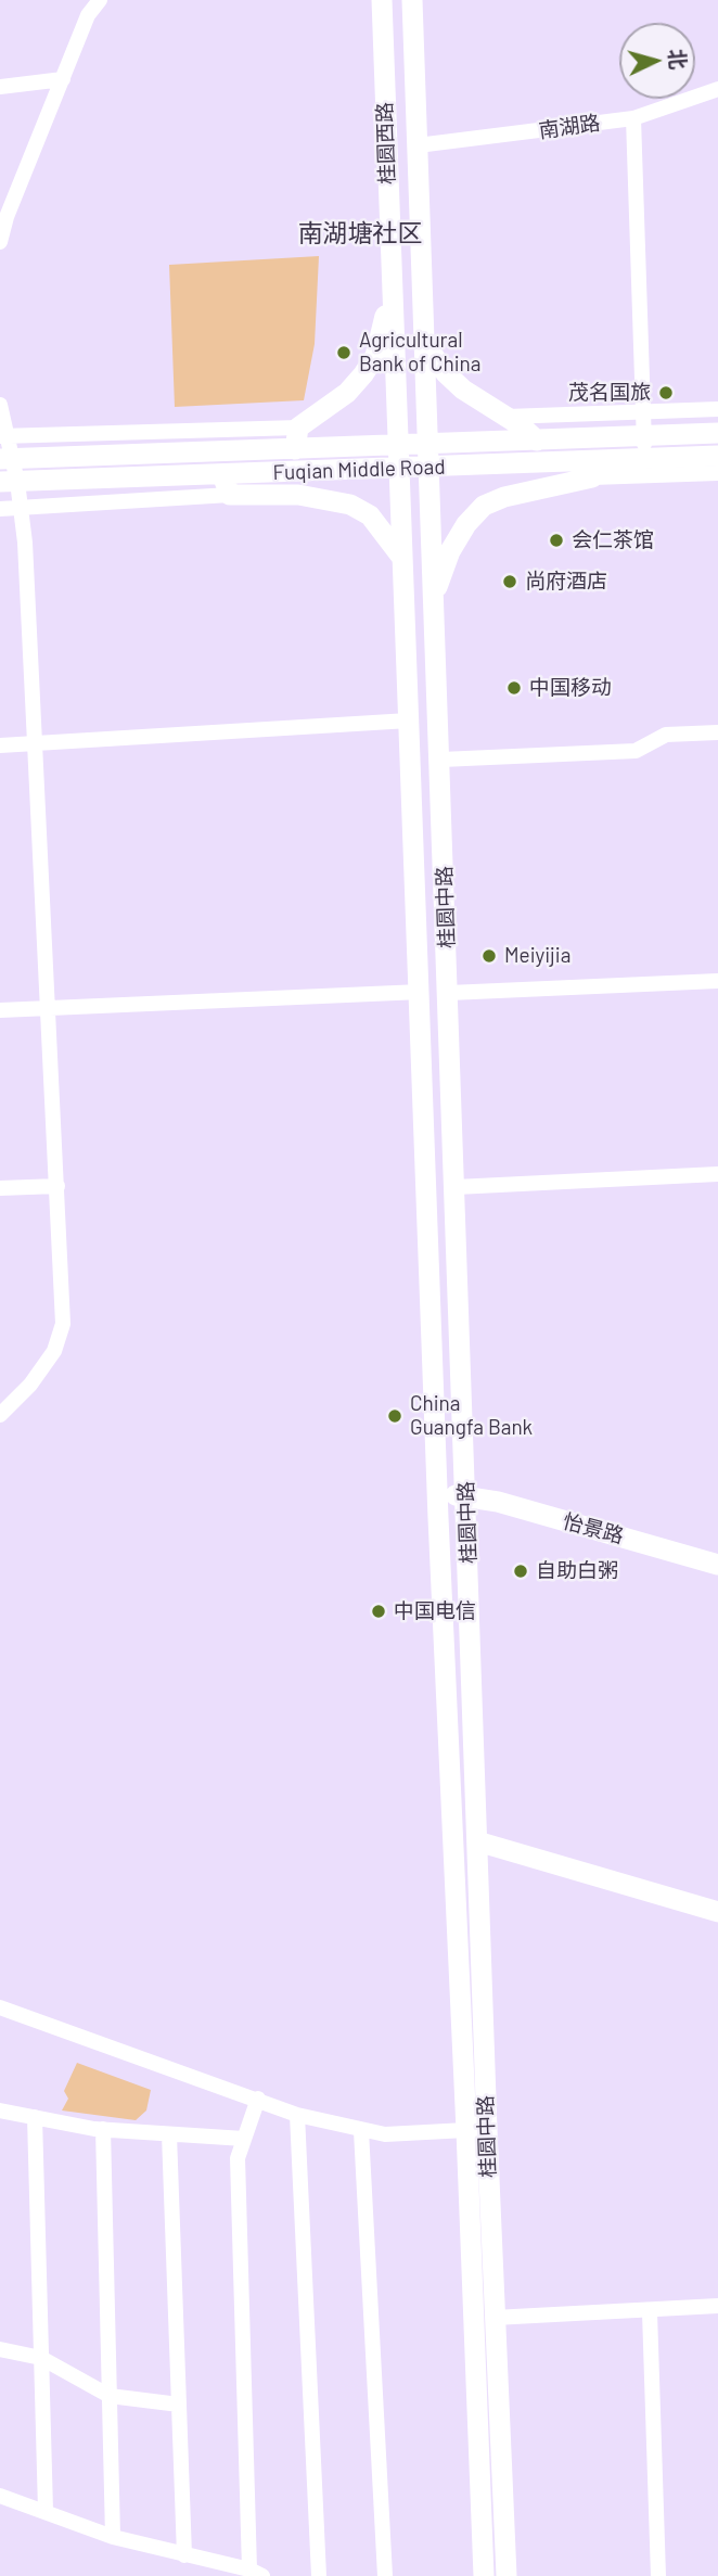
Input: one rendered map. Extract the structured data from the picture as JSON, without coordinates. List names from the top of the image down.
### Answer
{
  "streets": {
    "main road": [
      "桂圆西路",
      "Fuqian Middle Road",
      "桂圆中路",
      "怡景路"
    ],
    "street": ["南湖路"]
  },
  "crossings": [
    ["南湖路", "桂圆西路"],
    ["桂圆西路", "Fuqian Middle Road"],
    ["桂圆西路", "桂圆中路"],
    ["Fuqian Middle Road", "桂圆中路"],
    ["桂圆中路", "怡景路"]
  ],
  "districts": ["南湖塘社区"],
  "places": [
    "Agricultural Bank of China",
    "茂名国旅",
    "会仁茶馆",
    "尚府酒店",
    "中国移动",
    "Meiyijia",
    "China Guangfa Bank",
    "自助白粥",
    "中国电信"
  ],
  "north": "right"
}
